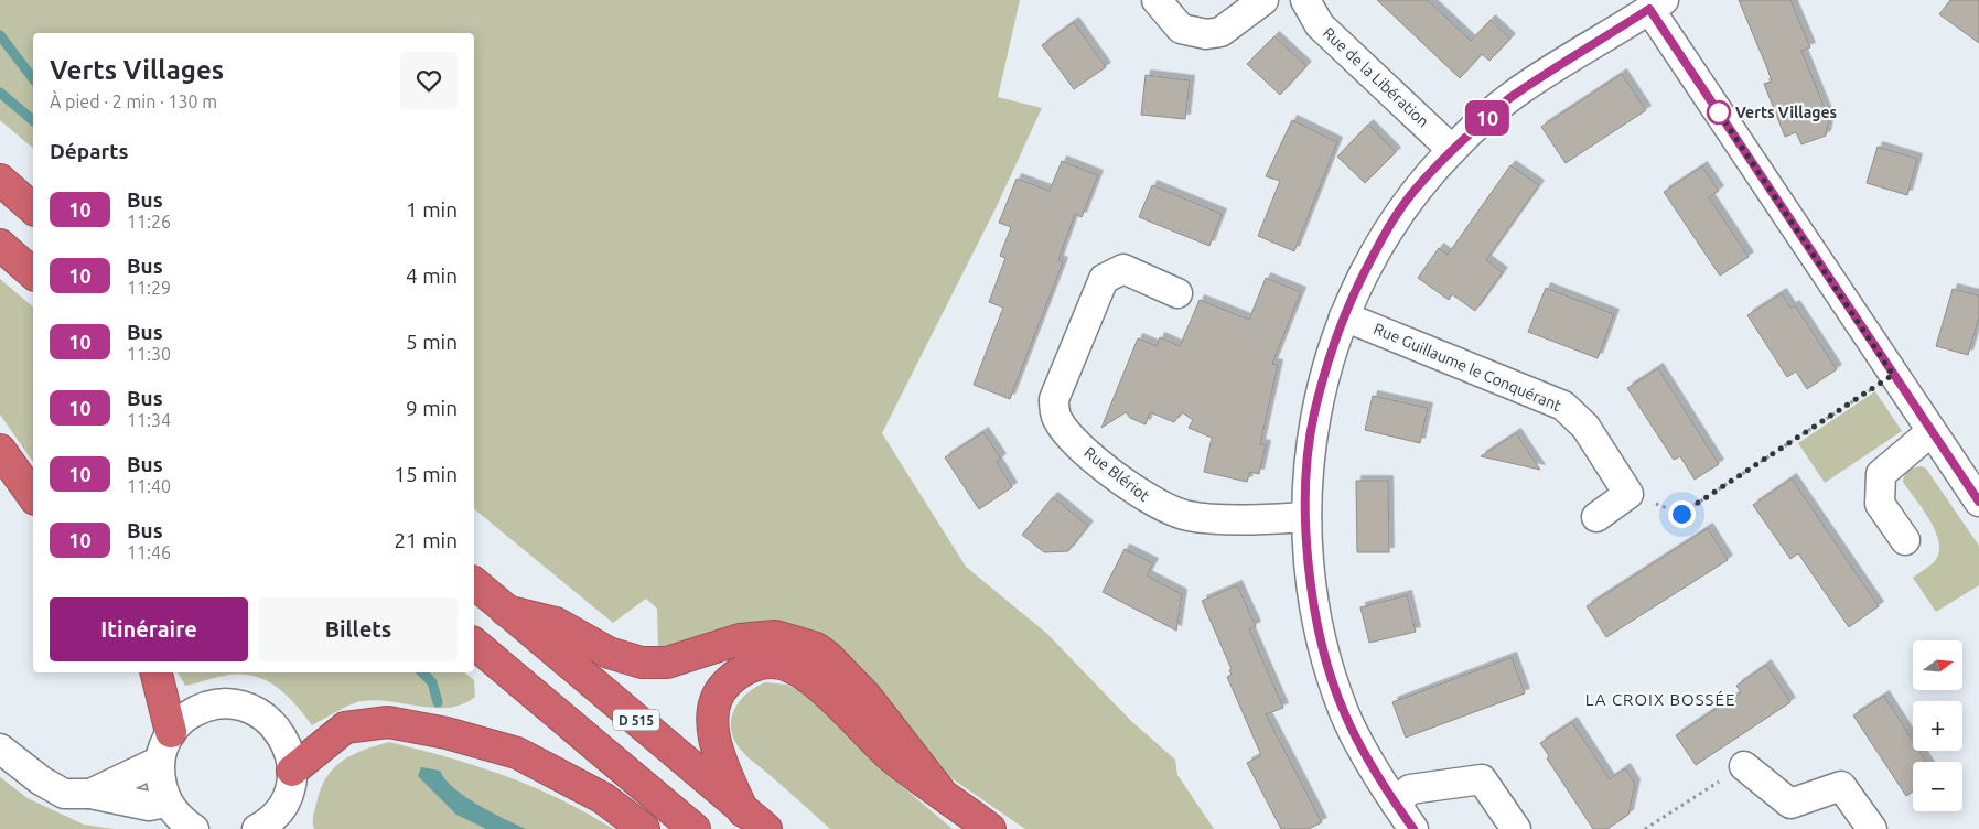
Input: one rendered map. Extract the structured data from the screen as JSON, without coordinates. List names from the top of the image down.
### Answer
{
  "streets": {
    "highway": ["D 515"],
    "street": ["Rue de la Libération", "Rue Guillaume le Conquérant", "Rue Blériot"]
  },
  "districts": ["LA CROIX BOSSÉE"],
  "places": ["Verts Villages"],
  "lines": ["bus line 10"],
  "north": "right",
  "page": {
    "on_map": "10",
    "heading": [
      ["Verts Villages", "À pied · 2 min · 130 m"],
      "Départs"
    ],
    "list": [
      {
        "mark": "10",
        "name": "Bus",
        "note": "11:26",
        "value": "1 min"
      },
      {
        "mark": "10",
        "name": "Bus",
        "note": "11:29",
        "value": "4 min"
      },
      {
        "mark": "10",
        "name": "Bus",
        "note": "11:30",
        "value": "5 min"
      },
      {
        "mark": "10",
        "name": "Bus",
        "note": "11:34",
        "value": "9 min"
      },
      {
        "mark": "10",
        "name": "Bus",
        "note": "11:40",
        "value": "15 min"
      },
      {
        "mark": "10",
        "name": "Bus",
        "note": "11:46",
        "value": "21 min"
      }
    ],
    "buttons": ["Itinéraire", "Billets"],
    "map_buttons": ["+", "−"]
  }
}
